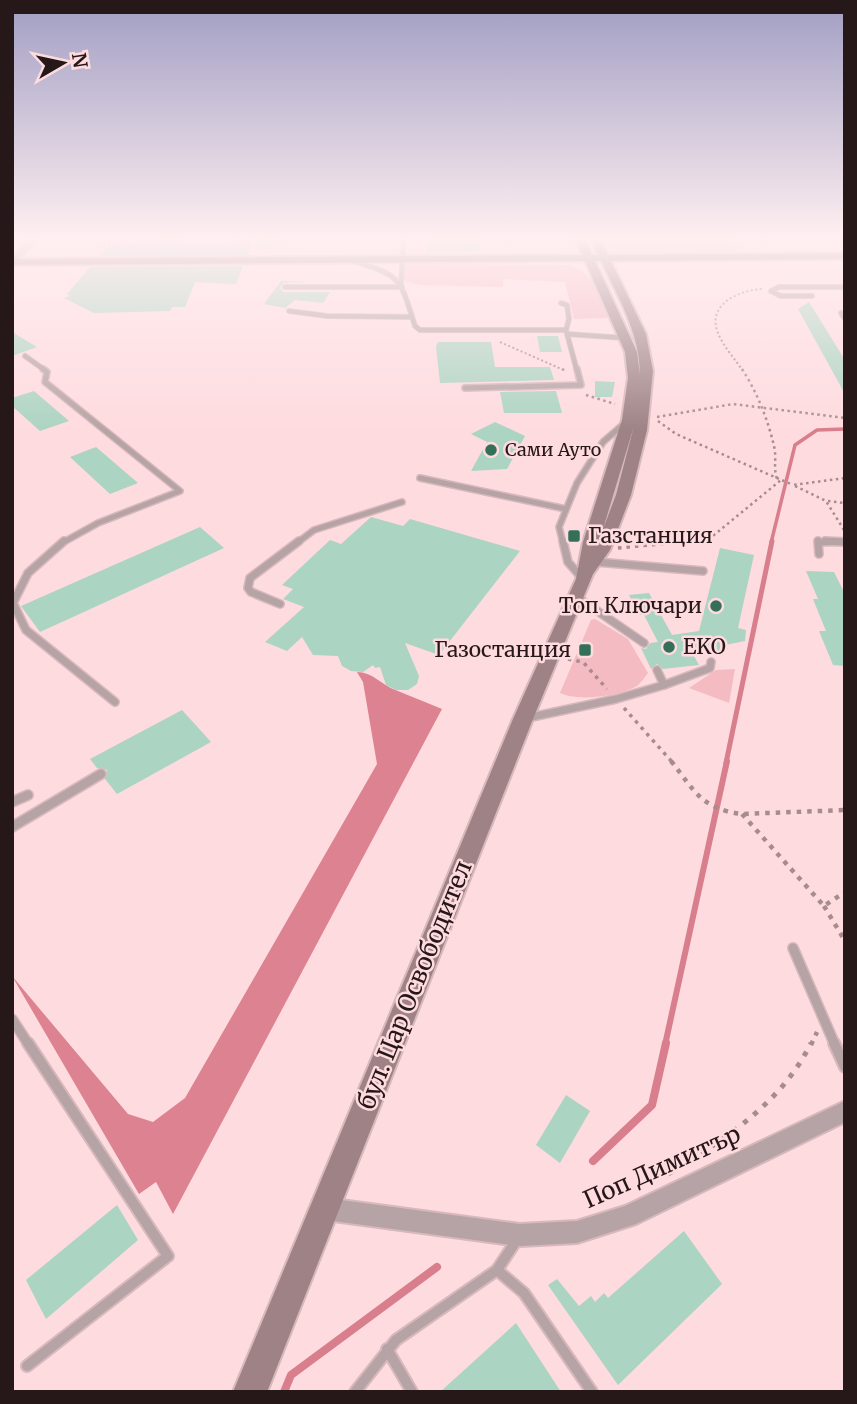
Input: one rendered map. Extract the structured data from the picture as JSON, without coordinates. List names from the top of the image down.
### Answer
{
  "streets": {
    "main road": ["бул. Цар Освободител"],
    "street": ["Поп Димитър"]
  },
  "crossings": [
    ["бул. Цар Освободител", "Поп Димитър"]
  ],
  "places": {
    "other": ["Сами Ауто", "Топ Ключари", "EKO"],
    "transit": ["Газстанция", "Газoстанция"]
  },
  "north": "right"
}
